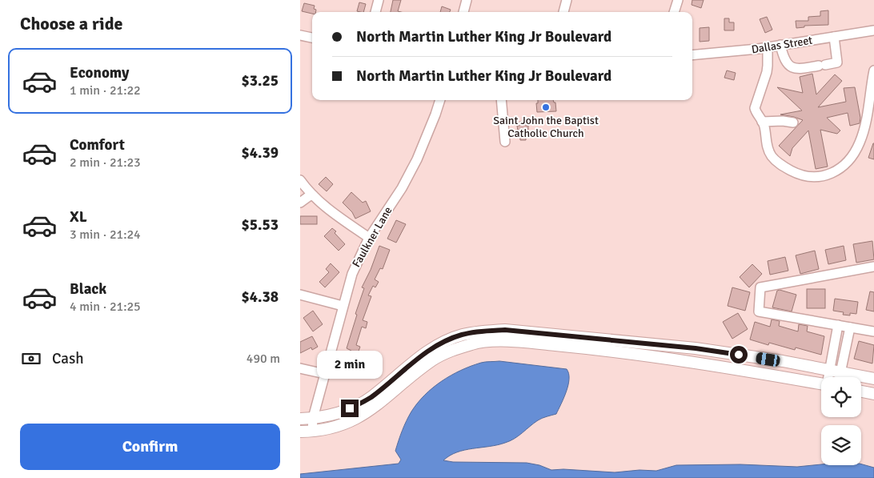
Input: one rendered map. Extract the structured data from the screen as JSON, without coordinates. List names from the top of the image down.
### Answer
{
  "streets": {
    "street": ["Dallas Street", "Faulkner Lane"]
  },
  "places": ["Saint John the Baptist Catholic Church"],
  "page": {
    "heading": "Choose a ride",
    "banner": ["North Martin Luther King Jr Boulevard", "North Martin Luther King Jr Boulevard"],
    "list": [
      {
        "name": "Economy",
        "note": "1 min · 21:22",
        "value": "$3.25"
      },
      {
        "name": "Comfort",
        "note": "2 min · 21:23",
        "value": "$4.39"
      },
      {
        "name": "XL",
        "note": "3 min · 21:24",
        "value": "$5.53"
      },
      {
        "name": "Black",
        "note": "4 min · 21:25",
        "value": "$4.38"
      }
    ],
    "pay": ["Cash", "490 m"],
    "bubble": "2 min",
    "buttons": "Confirm"
  }
}
